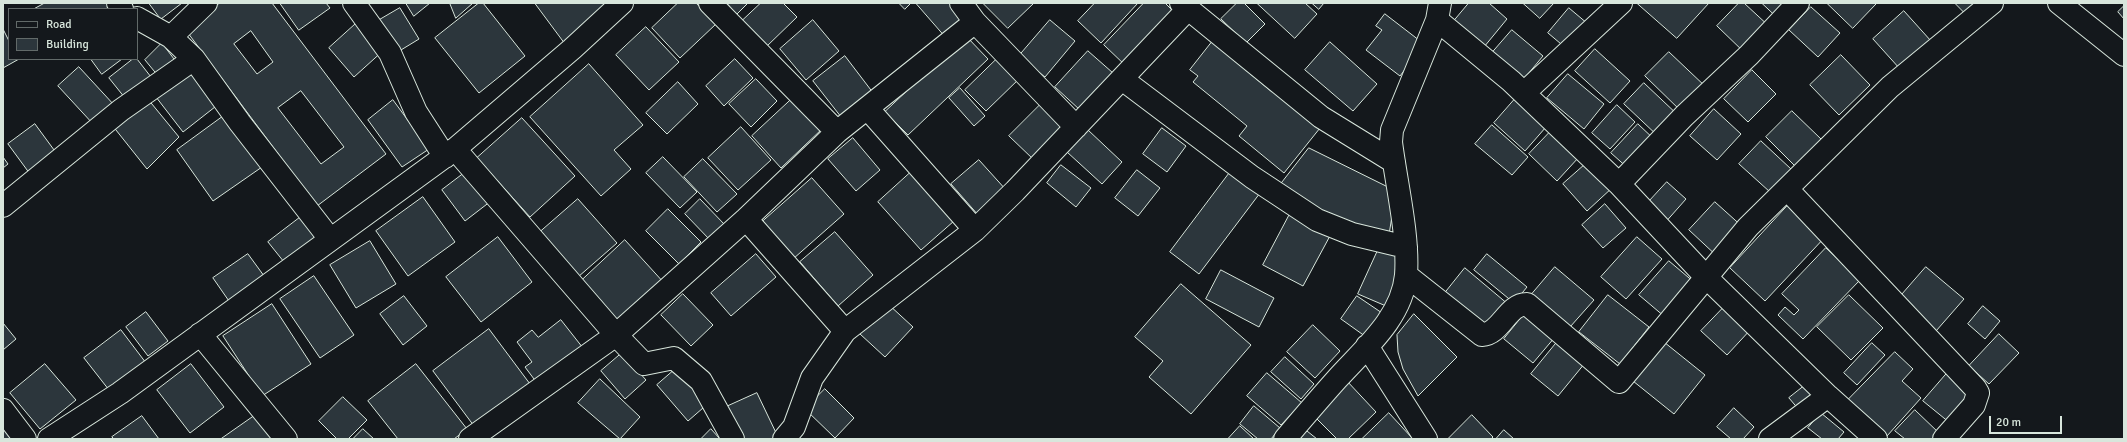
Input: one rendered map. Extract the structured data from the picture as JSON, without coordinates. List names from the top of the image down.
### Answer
{
  "legend": ["Road", "Building"],
  "scale_bar": "20 m"
}
